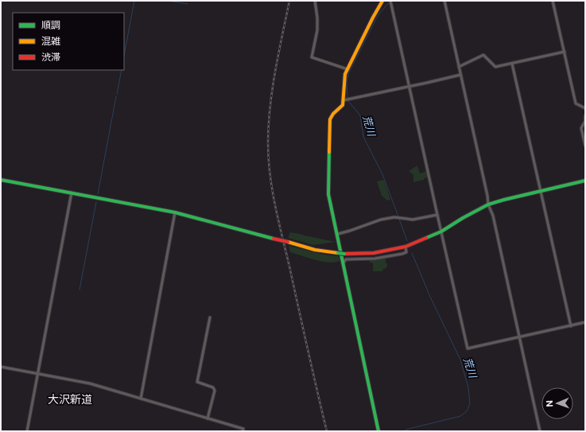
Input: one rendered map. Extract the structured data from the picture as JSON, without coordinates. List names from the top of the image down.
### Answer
{
  "districts": ["大沢新道"],
  "water": ["荒川"],
  "legend": ["順調", "混雑", "渋滞"],
  "north": "left"
}
